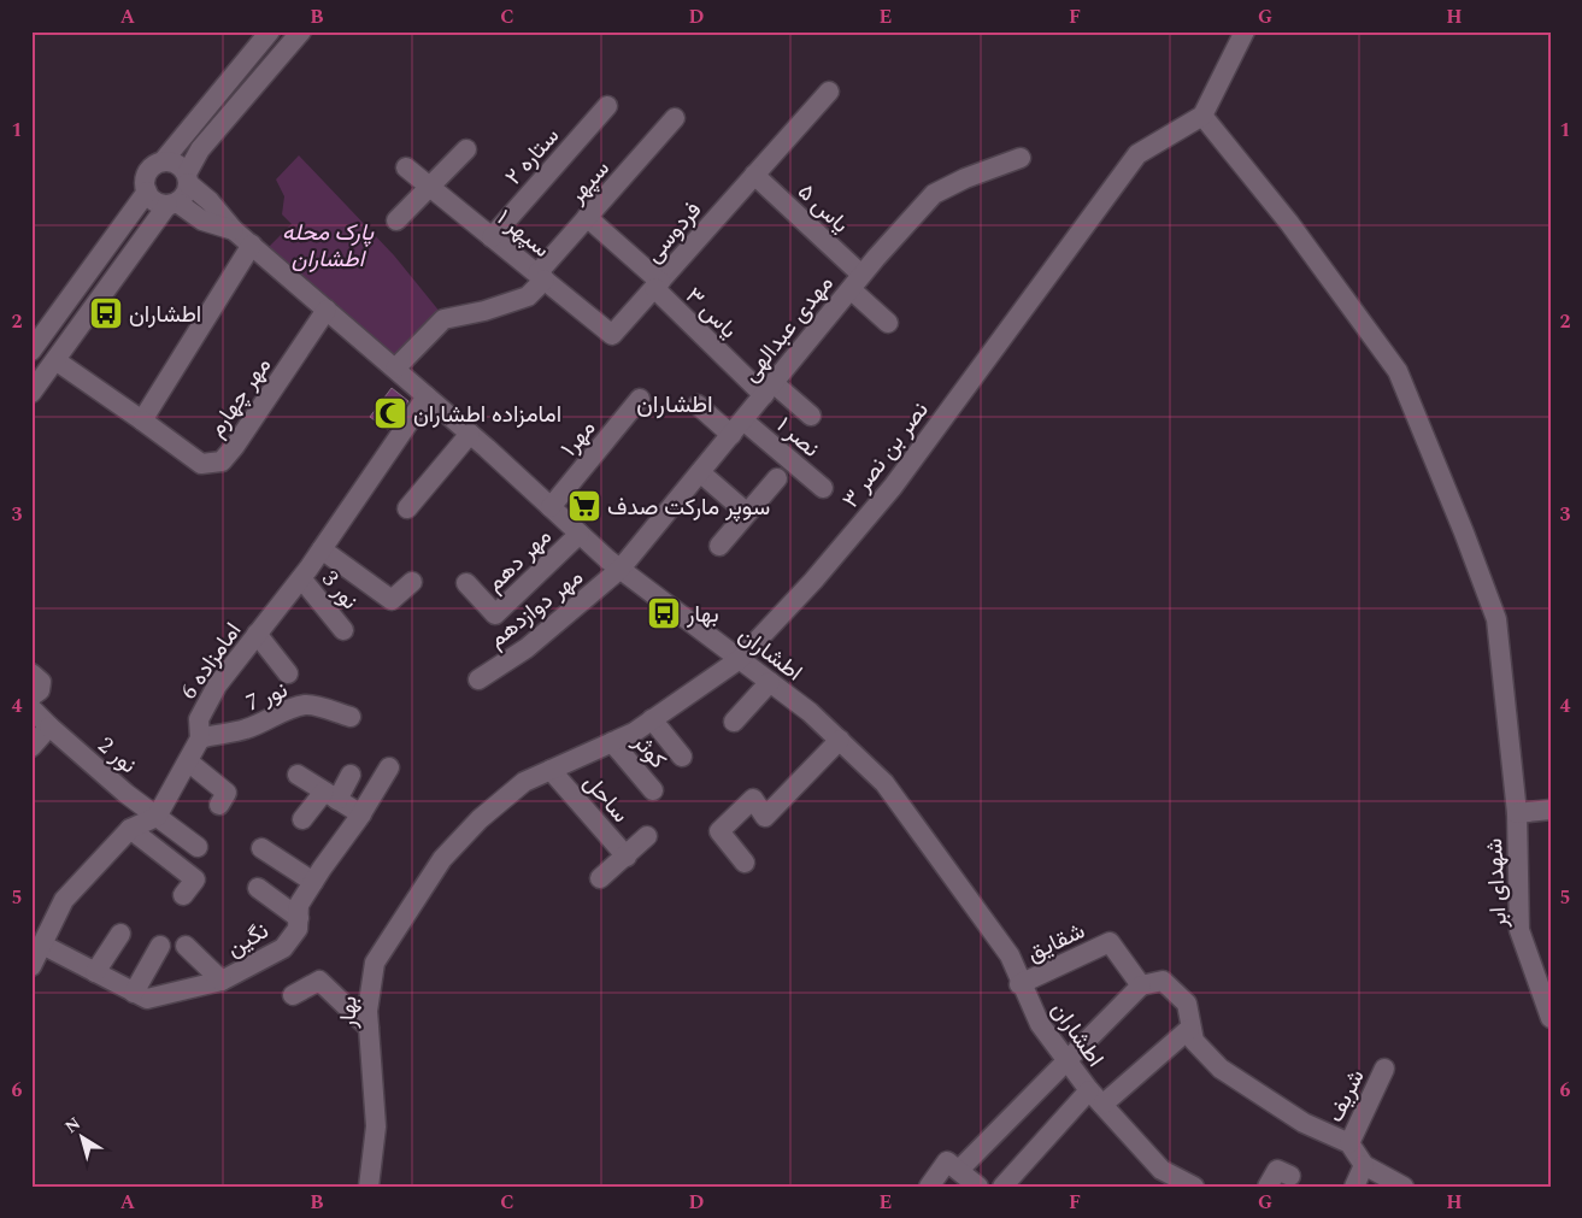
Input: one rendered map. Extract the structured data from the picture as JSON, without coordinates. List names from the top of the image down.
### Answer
{
  "streets": {
    "street": [
      "ستاره ۲",
      "سپهر",
      "یاس ۵",
      "فردوسی",
      "سپهر ۱",
      "یاس ۳",
      "مهدی عبدالهی",
      "مهر چهارم",
      "نصر ۱",
      "مهر۱",
      "نصر بن نصر ۳",
      "مهر دهم",
      "نور 3",
      "مهر دوازدهم",
      "اطشاران",
      "امامزاده 6",
      "نور 7",
      "کوثر",
      "نور 2",
      "ساحل",
      "شهدای ابر",
      "نگین",
      "شقایق",
      "بهار",
      "شریف"
    ]
  },
  "crossings": [
    ["ستاره ۲", "سپهر ۱"],
    ["سپهر", "سپهر ۱"],
    ["سپهر", "یاس ۳"],
    ["سپهر", "اطشاران"],
    ["یاس ۵", "فردوسی"],
    ["یاس ۵", "مهدی عبدالهی"],
    ["فردوسی", "سپهر ۱"],
    ["فردوسی", "یاس ۳"],
    ["یاس ۳", "مهدی عبدالهی"],
    ["مهدی عبدالهی", "نصر ۱"],
    ["مهدی عبدالهی", "مهر دوازدهم"],
    ["مهدی عبدالهی", "اطشاران"],
    ["مهر چهارم", "اطشاران"],
    ["مهر۱", "اطشاران"],
    ["نصر بن نصر ۳", "اطشاران"],
    ["نصر بن نصر ۳", "شهدای ابر"],
    ["نصر بن نصر ۳", "بهار"],
    ["مهر دهم", "اطشاران"],
    ["نور 3", "امامزاده 6"],
    ["مهر دوازدهم", "اطشاران"],
    ["اطشاران", "امامزاده 6"],
    ["اطشاران", "شقایق"],
    ["اطشاران", "بهار"],
    ["امامزاده 6", "نور 7"],
    ["امامزاده 6", "نور 2"],
    ["کوثر", "بهار"],
    ["ساحل", "بهار"]
  ],
  "districts": ["اطشاران"],
  "parks": ["پارک محله اطشاران"],
  "places": {
    "bus stop": ["اطشاران", "بهار"],
    "mosque": ["امامزاده اطشاران"],
    "supermarket": ["سوپر مارکت صدف"]
  },
  "north": "top left",
  "grid": {
    "columns": [
      "A",
      "B",
      "C",
      "D",
      "E",
      "F",
      "G",
      "H"
    ],
    "rows": [
      "1",
      "2",
      "3",
      "4",
      "5",
      "6"
    ]
  }
}
